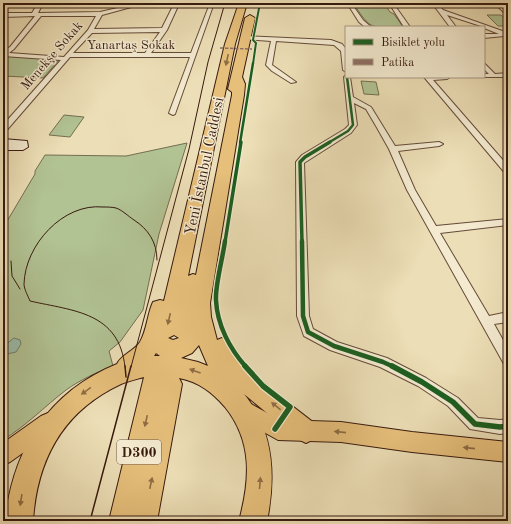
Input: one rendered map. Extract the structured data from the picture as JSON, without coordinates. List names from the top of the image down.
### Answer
{
  "streets": {
    "highway": ["Yeni İstanbul Caddesi", "D300"],
    "street": ["Yanartaş Sokak", "Menekşe Sokak"]
  },
  "crossings": [
    ["Yanartaş Sokak", "Menekşe Sokak"]
  ],
  "legend": ["Bisiklet yolu", "Patika"]
}
